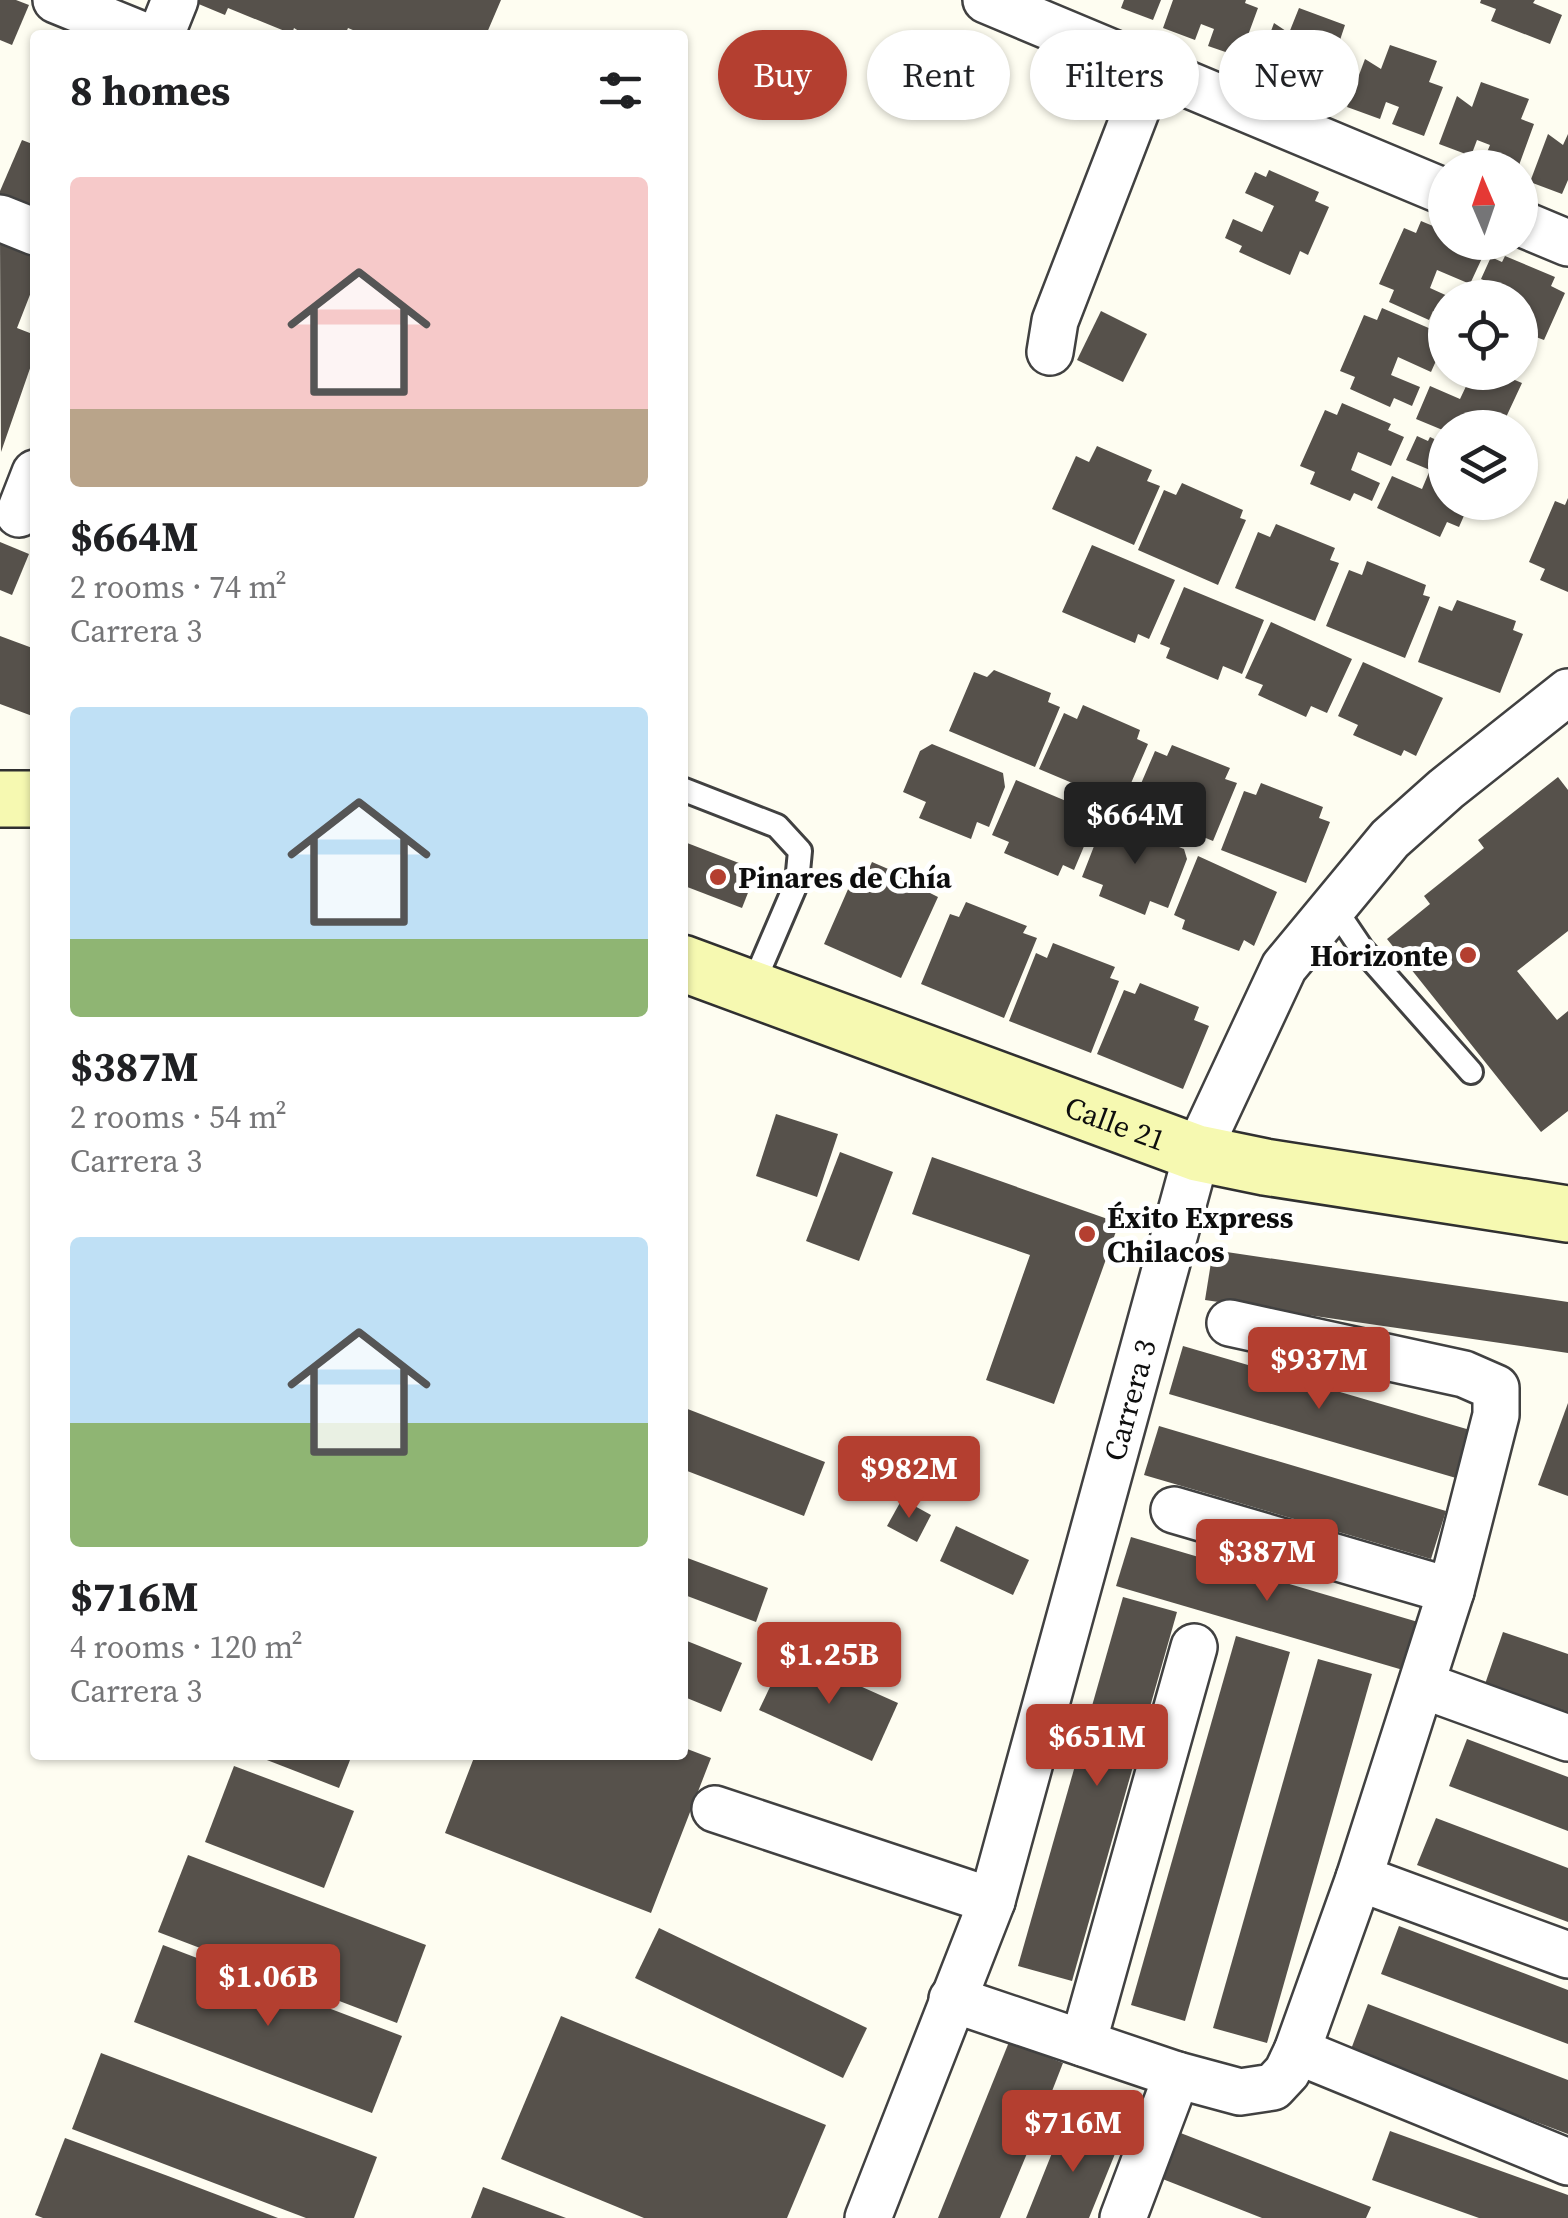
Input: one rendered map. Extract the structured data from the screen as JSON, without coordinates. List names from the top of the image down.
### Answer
{
  "streets": {
    "street": ["Calle 21", "Carrera 3"]
  },
  "crossings": [
    ["Calle 21", "Carrera 3"]
  ],
  "places": ["Pinares de Chía", "Horizonte", "Éxito Express Chilacos"],
  "north": "top",
  "page": {
    "chip": [
      "Buy",
      "Rent",
      "Filters",
      "New"
    ],
    "heading": "8 homes",
    "list": [
      {
        "name": "$664M",
        "note": "2 rooms · 74 m² · Carrera 3"
      },
      {
        "name": "$387M",
        "note": "2 rooms · 54 m² · Carrera 3"
      },
      {
        "name": "$716M",
        "note": "4 rooms · 120 m² · Carrera 3"
      }
    ],
    "price": [
      "$664M",
      "$937M",
      "$982M",
      "$387M",
      "$1.25B",
      "$651M",
      "$1.06B",
      "$716M"
    ]
  }
}
